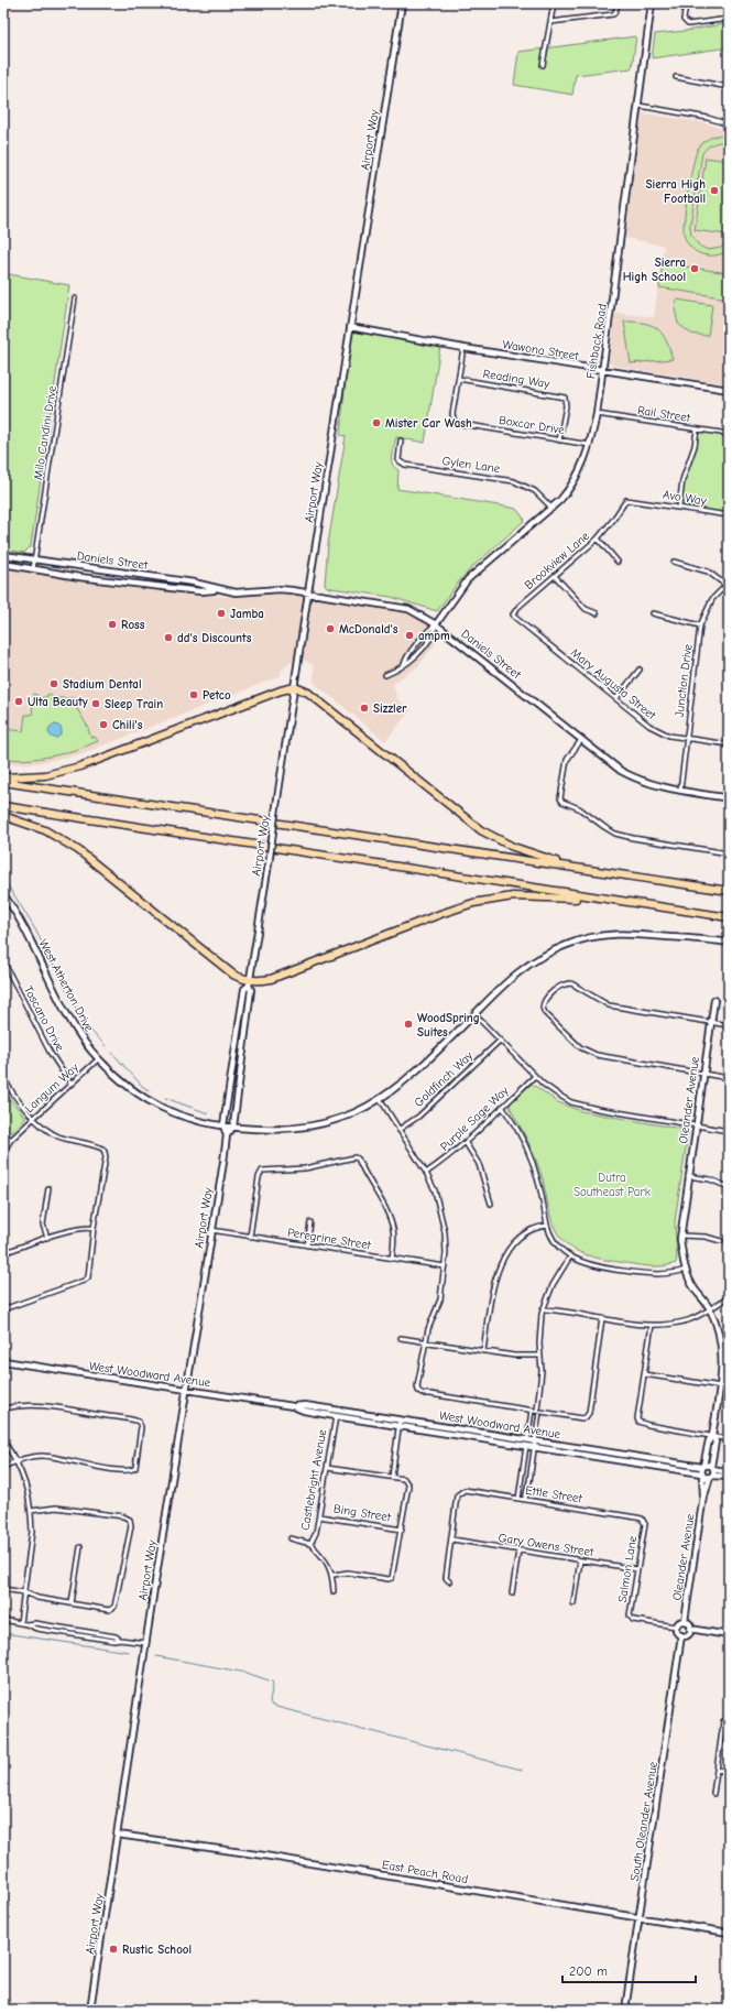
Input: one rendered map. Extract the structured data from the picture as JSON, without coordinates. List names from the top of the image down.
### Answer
{
  "streets": {
    "street": [
      "Airport Way",
      "Fishback Road",
      "Wawona Street",
      "Reading Way",
      "Rail Street",
      "Boxcar Drive",
      "Milo Candini Drive",
      "Gylen Lane",
      "Avo Way",
      "Daniels Street",
      "Brookview Lane",
      "Junction Drive",
      "Mary Augusta Street",
      "West Atherton Drive",
      "Toscano Drive",
      "Goldfinch Way",
      "Langum Way",
      "Oleander Avenue",
      "Purple Sage Way",
      "Peregrine Street",
      "West Woodward Avenue",
      "Castlebright Avenue",
      "Ettle Street",
      "Bing Street",
      "Gary Owens Street",
      "Salmon Lane",
      "South Oleander Avenue",
      "East Peach Road"
    ]
  },
  "crossings": [
    ["Airport Way", "Wawona Street"],
    ["Airport Way", "Daniels Street"],
    ["Airport Way", "West Atherton Drive"],
    ["Airport Way", "Peregrine Street"],
    ["Airport Way", "West Woodward Avenue"],
    ["Airport Way", "East Peach Road"],
    ["Fishback Road", "Wawona Street"],
    ["Fishback Road", "Rail Street"],
    ["Fishback Road", "Boxcar Drive"],
    ["Fishback Road", "Gylen Lane"],
    ["Fishback Road", "Daniels Street"],
    ["Reading Way", "Boxcar Drive"],
    ["Milo Candini Drive", "Daniels Street"],
    ["Avo Way", "Brookview Lane"],
    ["Daniels Street", "Junction Drive"],
    ["Brookview Lane", "Mary Augusta Street"],
    ["Junction Drive", "Mary Augusta Street"],
    ["West Atherton Drive", "Langum Way"],
    ["Toscano Drive", "Langum Way"],
    ["Oleander Avenue", "West Woodward Avenue"],
    ["Oleander Avenue", "Salmon Lane"],
    ["Oleander Avenue", "South Oleander Avenue"],
    ["West Woodward Avenue", "Castlebright Avenue"],
    ["Castlebright Avenue", "Bing Street"],
    ["Ettle Street", "Gary Owens Street"],
    ["Ettle Street", "Salmon Lane"],
    ["Gary Owens Street", "Salmon Lane"],
    ["Salmon Lane", "South Oleander Avenue"],
    ["South Oleander Avenue", "East Peach Road"]
  ],
  "parks": ["Dutra Southeast Park"],
  "places": [
    "Sierra High Football",
    "Sierra High School",
    "Mister Car Wash",
    "Jamba",
    "Ross",
    "McDonald's",
    "ampm",
    "dd's Discounts",
    "Stadium Dental",
    "Petco",
    "Ulta Beauty",
    "Sleep Train",
    "Sizzler",
    "Chili's",
    "WoodSpring Suites",
    "Rustic School"
  ],
  "scale_bar": "200 m"
}
